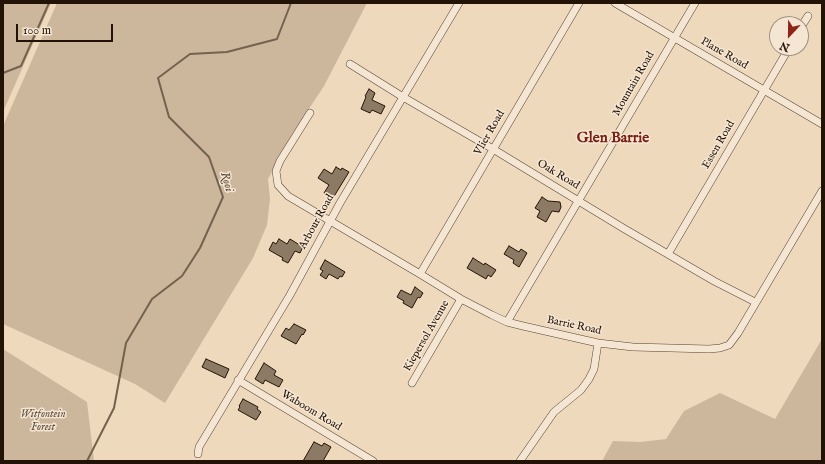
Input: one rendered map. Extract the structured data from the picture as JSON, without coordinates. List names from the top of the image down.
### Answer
{
  "streets": {
    "street": [
      "Plane Road",
      "Mountain Road",
      "Vlier Road",
      "Essen Road",
      "Oak Road",
      "Arbour Road",
      "Barrie Road",
      "Kiepersol Avenue",
      "Waboom Road"
    ]
  },
  "crossings": [
    ["Plane Road", "Mountain Road"],
    ["Plane Road", "Essen Road"],
    ["Mountain Road", "Oak Road"],
    ["Mountain Road", "Barrie Road"],
    ["Vlier Road", "Oak Road"],
    ["Vlier Road", "Barrie Road"],
    ["Essen Road", "Oak Road"],
    ["Oak Road", "Arbour Road"],
    ["Oak Road", "Barrie Road"],
    ["Arbour Road", "Barrie Road"],
    ["Arbour Road", "Waboom Road"],
    ["Barrie Road", "Kiepersol Avenue"]
  ],
  "districts": ["Glen Barrie"],
  "water": ["Rooi"],
  "parks": ["Witfontein Forest"],
  "scale_bar": "100 m",
  "north": "bottom"
}
